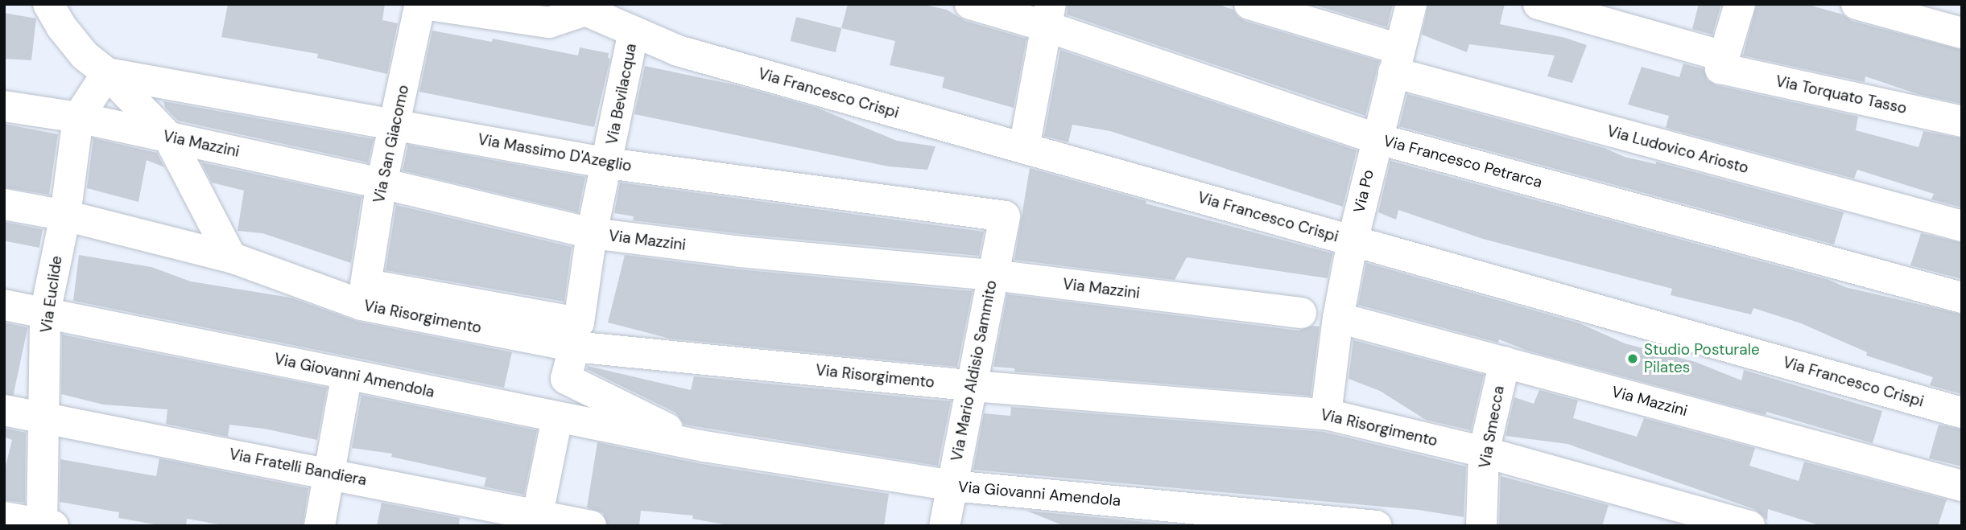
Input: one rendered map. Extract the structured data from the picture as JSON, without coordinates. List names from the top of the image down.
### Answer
{
  "streets": {
    "street": [
      "Via Francesco Crispi",
      "Via Bevilacqua",
      "Via Torquato Tasso",
      "Via Mazzini",
      "Via San Giacomo",
      "Via Ludovico Ariosto",
      "Via Massimo D'Azeglio",
      "Via Francesco Petrarca",
      "Via Po",
      "Via Euclide",
      "Via Risorgimento",
      "Via Mario Aldisio Sammito",
      "Via Giovanni Amendola",
      "Via Smecca",
      "Via Fratelli Bandiera"
    ]
  },
  "crossings": [
    ["Via Francesco Crispi", "Via Bevilacqua"],
    ["Via Francesco Crispi", "Via Po"],
    ["Via Bevilacqua", "Via Mazzini"],
    ["Via Bevilacqua", "Via Massimo D'Azeglio"],
    ["Via Bevilacqua", "Via Risorgimento"],
    ["Via Bevilacqua", "Via Giovanni Amendola"],
    ["Via Mazzini", "Via San Giacomo"],
    ["Via Mazzini", "Via Po"],
    ["Via Mazzini", "Via Euclide"],
    ["Via Mazzini", "Via Mario Aldisio Sammito"],
    ["Via Mazzini", "Via Smecca"],
    ["Via San Giacomo", "Via Massimo D'Azeglio"],
    ["Via San Giacomo", "Via Risorgimento"],
    ["Via Ludovico Ariosto", "Via Po"],
    ["Via Massimo D'Azeglio", "Via Euclide"],
    ["Via Massimo D'Azeglio", "Via Mario Aldisio Sammito"],
    ["Via Francesco Petrarca", "Via Po"],
    ["Via Po", "Via Risorgimento"],
    ["Via Euclide", "Via Risorgimento"],
    ["Via Euclide", "Via Giovanni Amendola"],
    ["Via Euclide", "Via Fratelli Bandiera"],
    ["Via Risorgimento", "Via Mario Aldisio Sammito"],
    ["Via Risorgimento", "Via Smecca"],
    ["Via Mario Aldisio Sammito", "Via Giovanni Amendola"]
  ],
  "places": ["Studio Posturale Pilates"]
}
